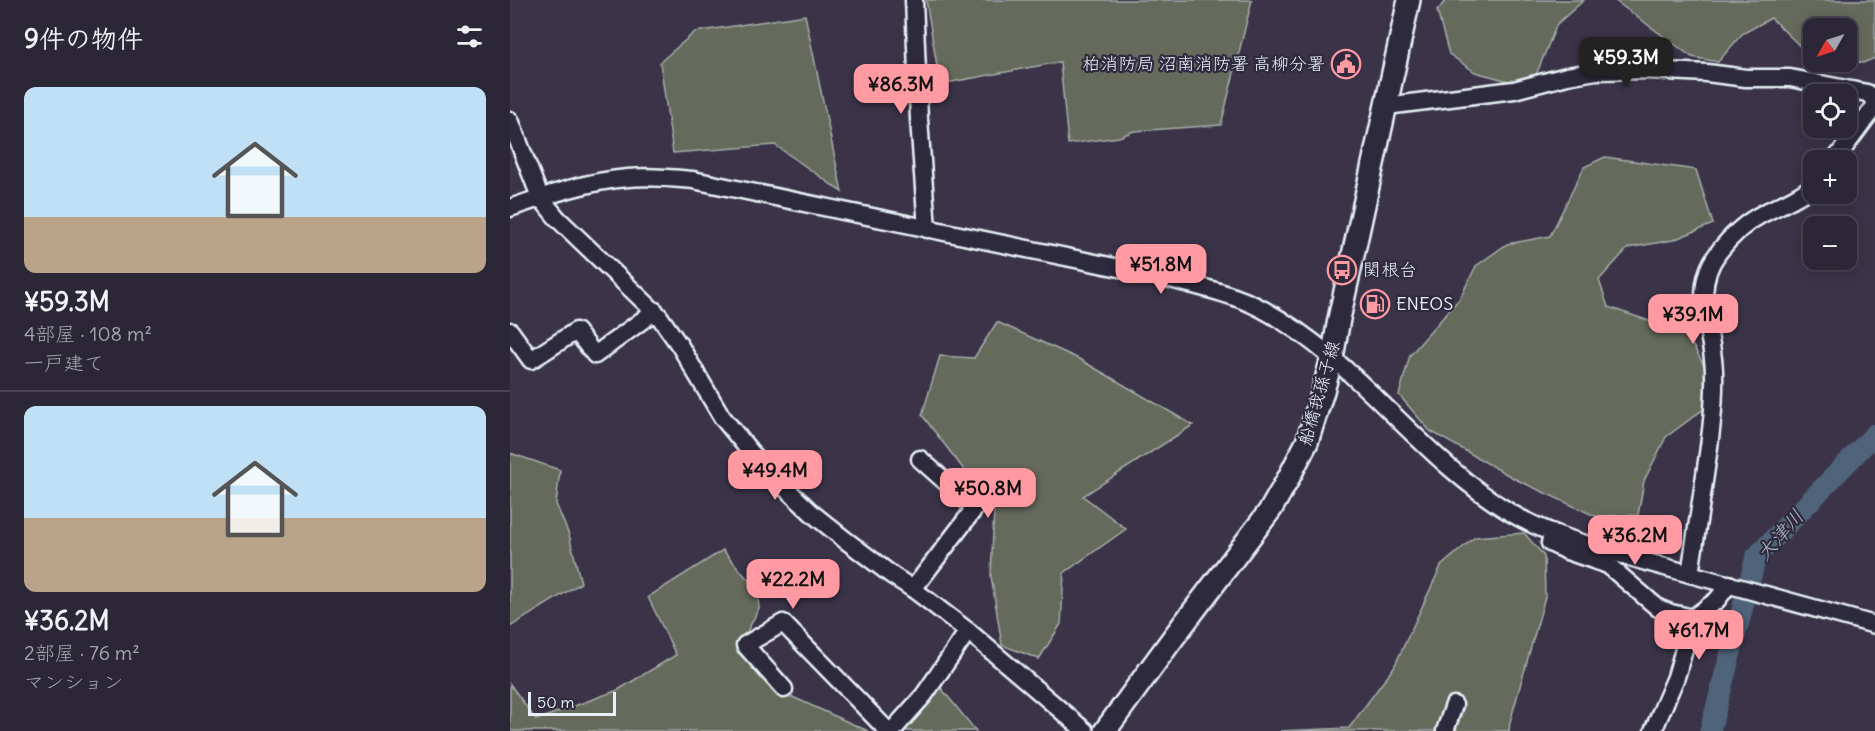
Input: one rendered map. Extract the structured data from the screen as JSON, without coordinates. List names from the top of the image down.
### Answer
{
  "streets": {
    "main road": ["船橋我孫子線"]
  },
  "water": ["大津川"],
  "places": {
    "public building": ["柏消防局 沼南消防署 高柳分署"],
    "bus stop": ["関根台"],
    "fuel station": ["ENEOS"]
  },
  "scale_bar": "50 m",
  "north": "bottom left",
  "page": {
    "heading": "9件の物件",
    "map_buttons": ["+", "−"],
    "price": [
      "¥59.3M",
      "¥86.3M",
      "¥51.8M",
      "¥39.1M",
      "¥49.4M",
      "¥50.8M",
      "¥36.2M",
      "¥22.2M",
      "¥61.7M"
    ],
    "list": [
      {
        "name": "¥59.3M",
        "note": "4部屋 · 108 m² · 一戸建て"
      },
      {
        "name": "¥36.2M",
        "note": "2部屋 · 76 m² · マンション"
      }
    ],
    "scale": "50 m"
  }
}
